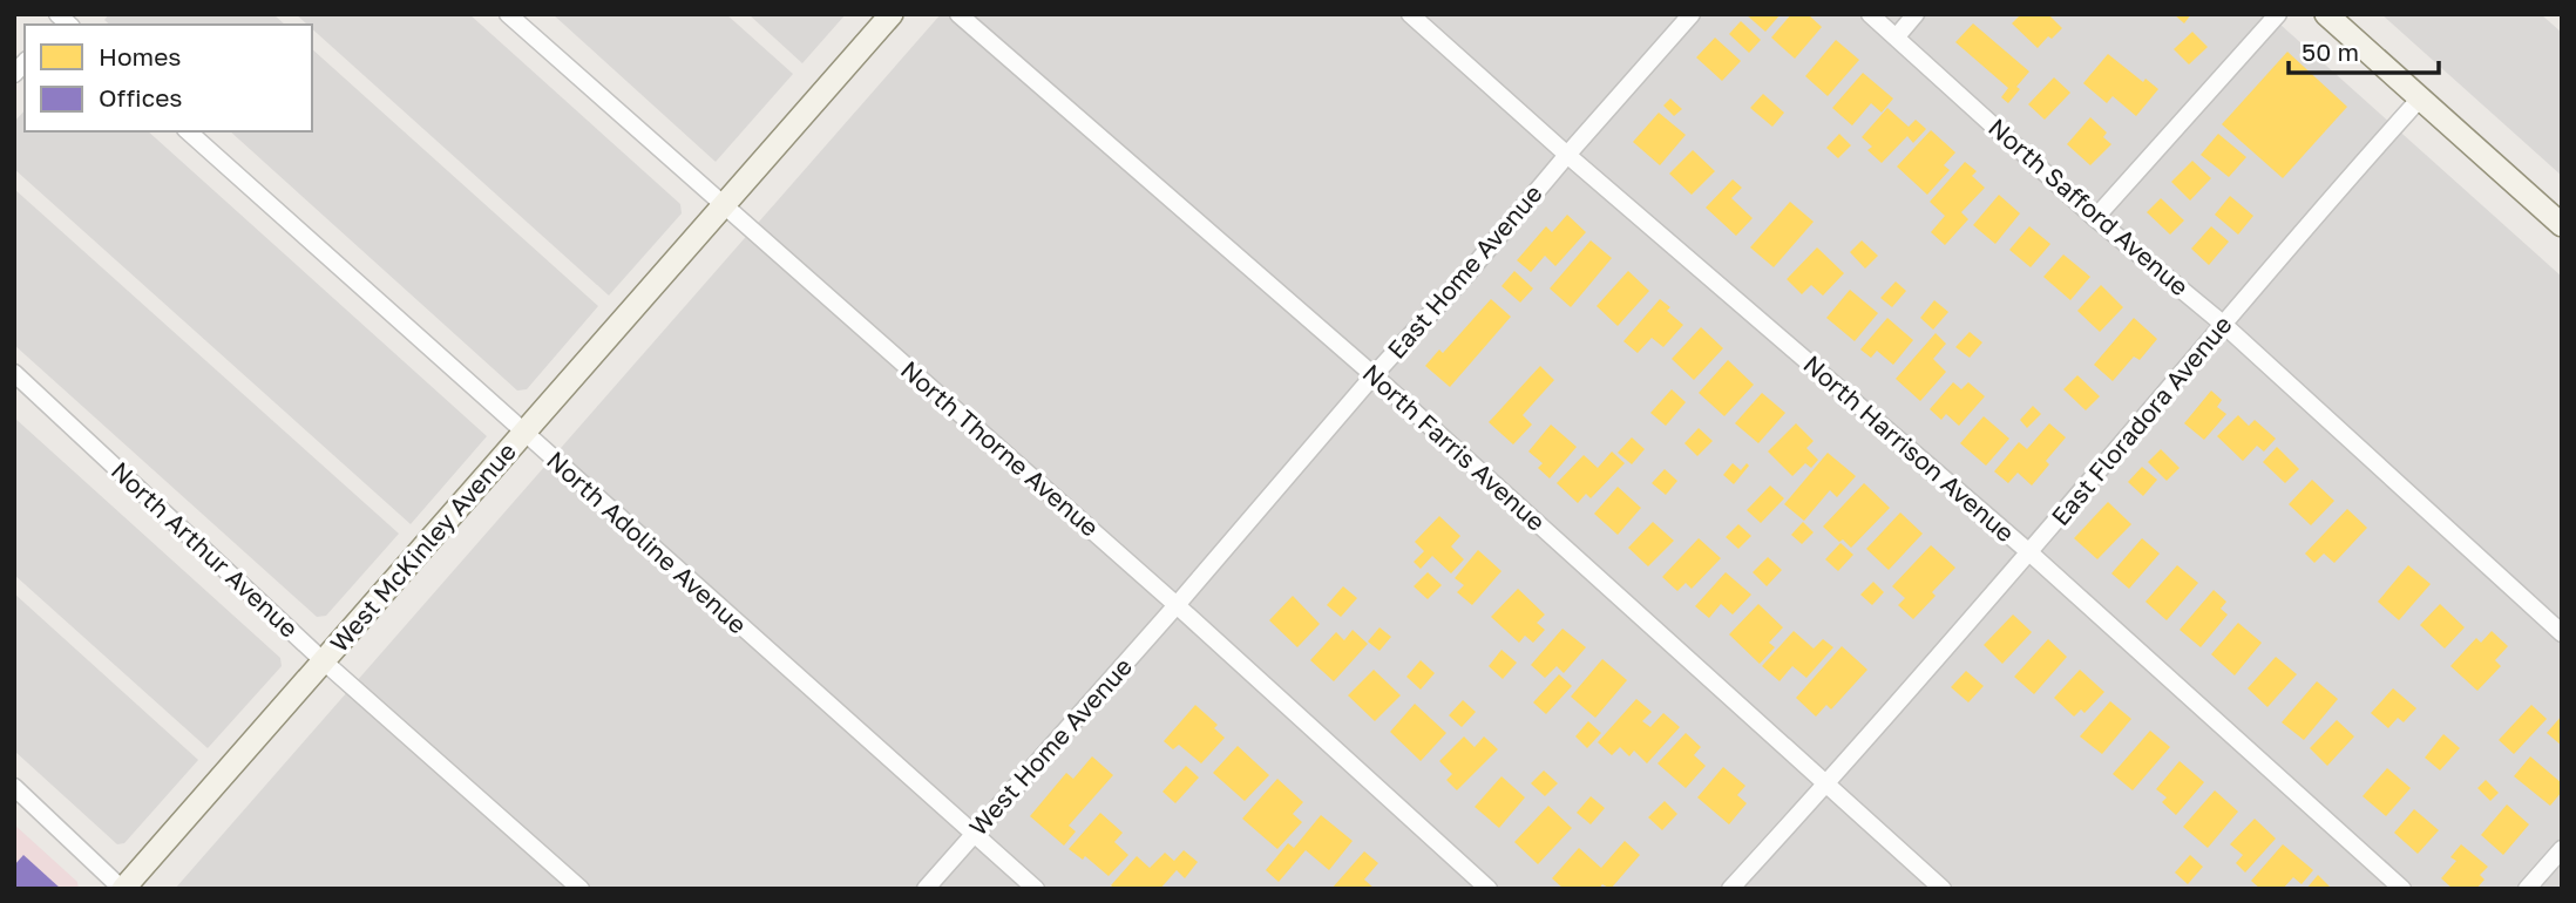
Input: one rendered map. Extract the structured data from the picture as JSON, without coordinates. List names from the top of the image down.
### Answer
{
  "streets": {
    "main road": ["West McKinley Avenue"],
    "street": [
      "North Safford Avenue",
      "East Home Avenue",
      "East Floradora Avenue",
      "North Farris Avenue",
      "North Thorne Avenue",
      "North Harrison Avenue",
      "North Adoline Avenue",
      "North Arthur Avenue",
      "West Home Avenue"
    ]
  },
  "crossings": [
    ["North Safford Avenue", "East Floradora Avenue"],
    ["East Home Avenue", "North Farris Avenue"],
    ["East Home Avenue", "North Thorne Avenue"],
    ["East Home Avenue", "North Harrison Avenue"],
    ["East Home Avenue", "West Home Avenue"],
    ["East Floradora Avenue", "North Farris Avenue"],
    ["East Floradora Avenue", "North Harrison Avenue"],
    ["North Thorne Avenue", "West McKinley Avenue"],
    ["North Thorne Avenue", "West Home Avenue"],
    ["North Adoline Avenue", "West McKinley Avenue"],
    ["North Adoline Avenue", "West Home Avenue"],
    ["West McKinley Avenue", "North Arthur Avenue"]
  ],
  "legend": ["Homes", "Offices"],
  "scale_bar": "50 m"
}
